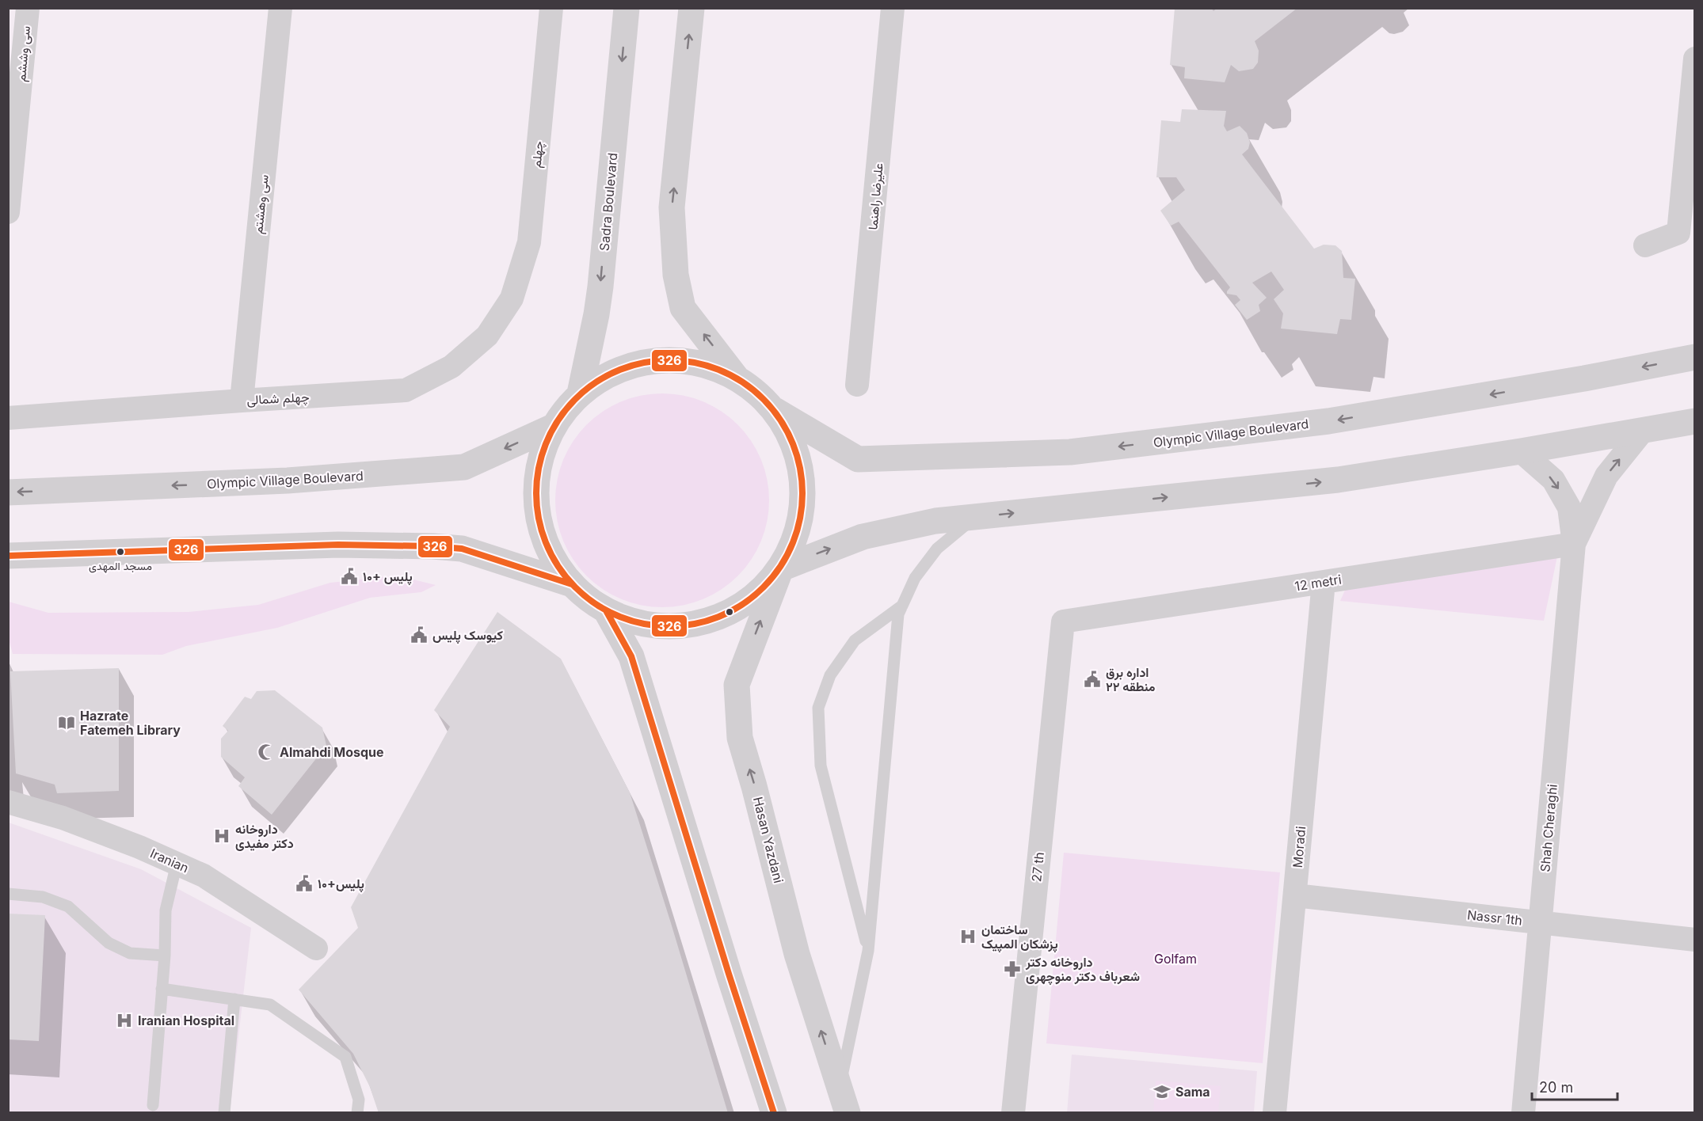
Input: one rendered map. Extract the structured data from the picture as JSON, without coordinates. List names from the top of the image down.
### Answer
{
  "streets": {
    "main road": ["Sadra Boulevard", "Olympic Village Boulevard", "Hasan Yazdani"],
    "street": [
      "سی وششم",
      "چهلم",
      "علیرضا راهنما",
      "سی وهشتم",
      "چهلم شمالی",
      "12 metri",
      "Shah Cheraghi",
      "Moradi",
      "Iranian",
      "27 th",
      "Nassr 1th"
    ]
  },
  "crossings": [
    ["چهلم", "چهلم شمالی"],
    ["سی وهشتم", "چهلم شمالی"],
    ["12 metri", "Shah Cheraghi"],
    ["12 metri", "Moradi"],
    ["12 metri", "27 th"],
    ["Shah Cheraghi", "Nassr 1th"],
    ["Moradi", "Nassr 1th"]
  ],
  "parks": ["Golfam"],
  "places": {
    "other": ["مسجد المهدی"],
    "public building": [
      "پلیس +۱۰",
      "کیوسک پلیس",
      "اداره برق منطقه ۲۲",
      "پلیس+۱۰"
    ],
    "library": ["Hazrate Fatemeh Library"],
    "mosque": ["Almahdi Mosque"],
    "hospital": ["داروخانه دکتر مفیدی", "ساختمان پزشکان المپیک", "Iranian Hospital"],
    "pharmacy": ["داروخانه دکتر شعرباف دکتر منوچهری"],
    "school or university": ["Sama"]
  },
  "lines": ["transit line 326"],
  "scale_bar": "20 m"
}
